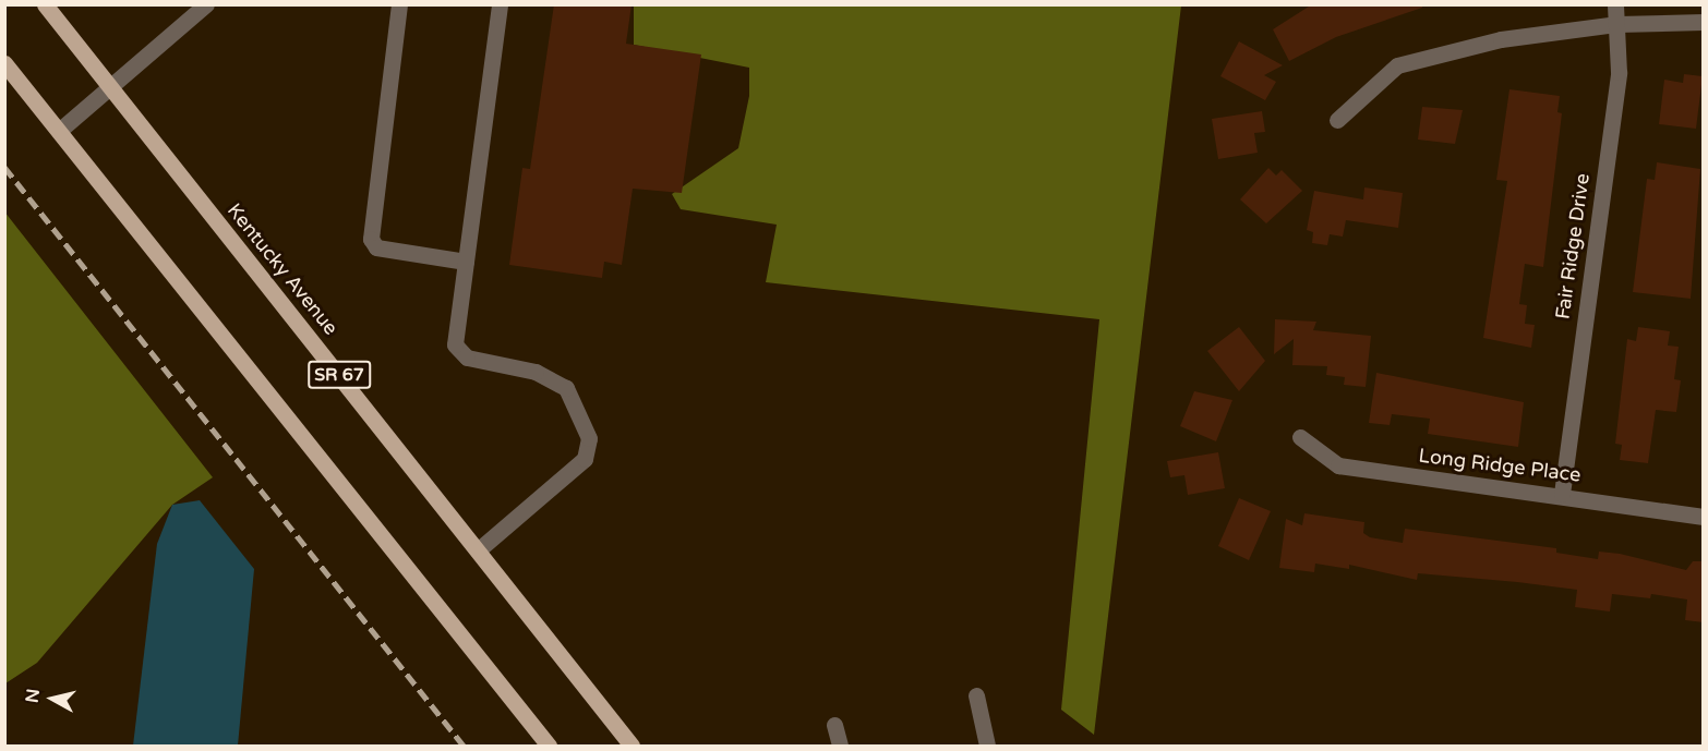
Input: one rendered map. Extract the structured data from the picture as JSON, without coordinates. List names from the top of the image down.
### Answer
{
  "streets": {
    "main road": ["Kentucky Avenue", "SR 67"],
    "street": ["Fair Ridge Drive", "Long Ridge Place"]
  },
  "crossings": [
    ["Fair Ridge Drive", "Long Ridge Place"]
  ],
  "north": "left"
}
